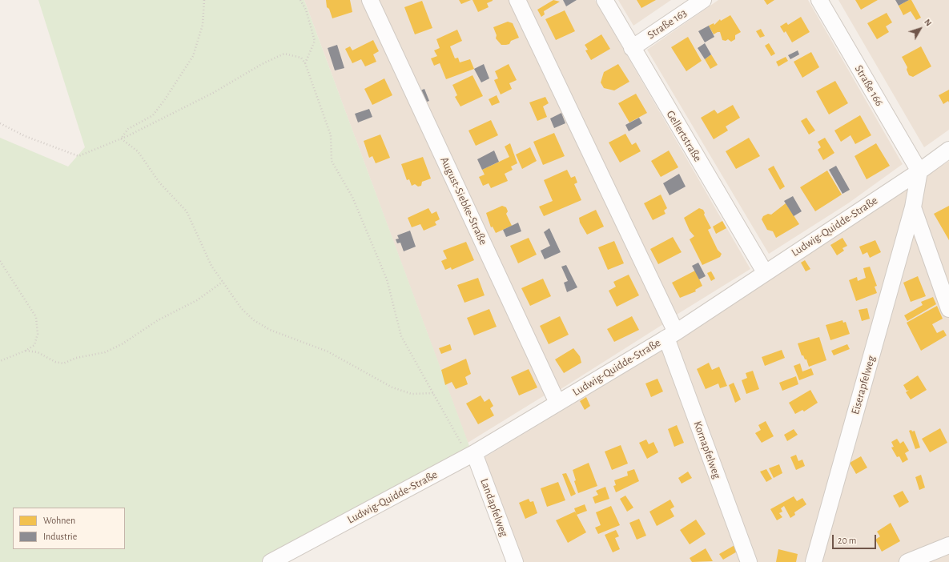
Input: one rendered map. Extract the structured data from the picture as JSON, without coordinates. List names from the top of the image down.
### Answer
{
  "streets": {
    "street": [
      "Straße 163",
      "Straße 166",
      "Gellertstraße",
      "August-Siebke-Straße",
      "Ludwig-Quidde-Straße",
      "Eiserapfelweg",
      "Kornapfelweg",
      "Landapfelweg"
    ]
  },
  "crossings": [
    ["Straße 163", "Gellertstraße"],
    ["Straße 166", "Ludwig-Quidde-Straße"],
    ["Straße 166", "Eiserapfelweg"],
    ["Gellertstraße", "Ludwig-Quidde-Straße"],
    ["August-Siebke-Straße", "Ludwig-Quidde-Straße"],
    ["Ludwig-Quidde-Straße", "Eiserapfelweg"],
    ["Ludwig-Quidde-Straße", "Kornapfelweg"],
    ["Ludwig-Quidde-Straße", "Landapfelweg"]
  ],
  "legend": ["Wohnen", "Industrie"],
  "scale_bar": "20 m",
  "north": "top right"
}
